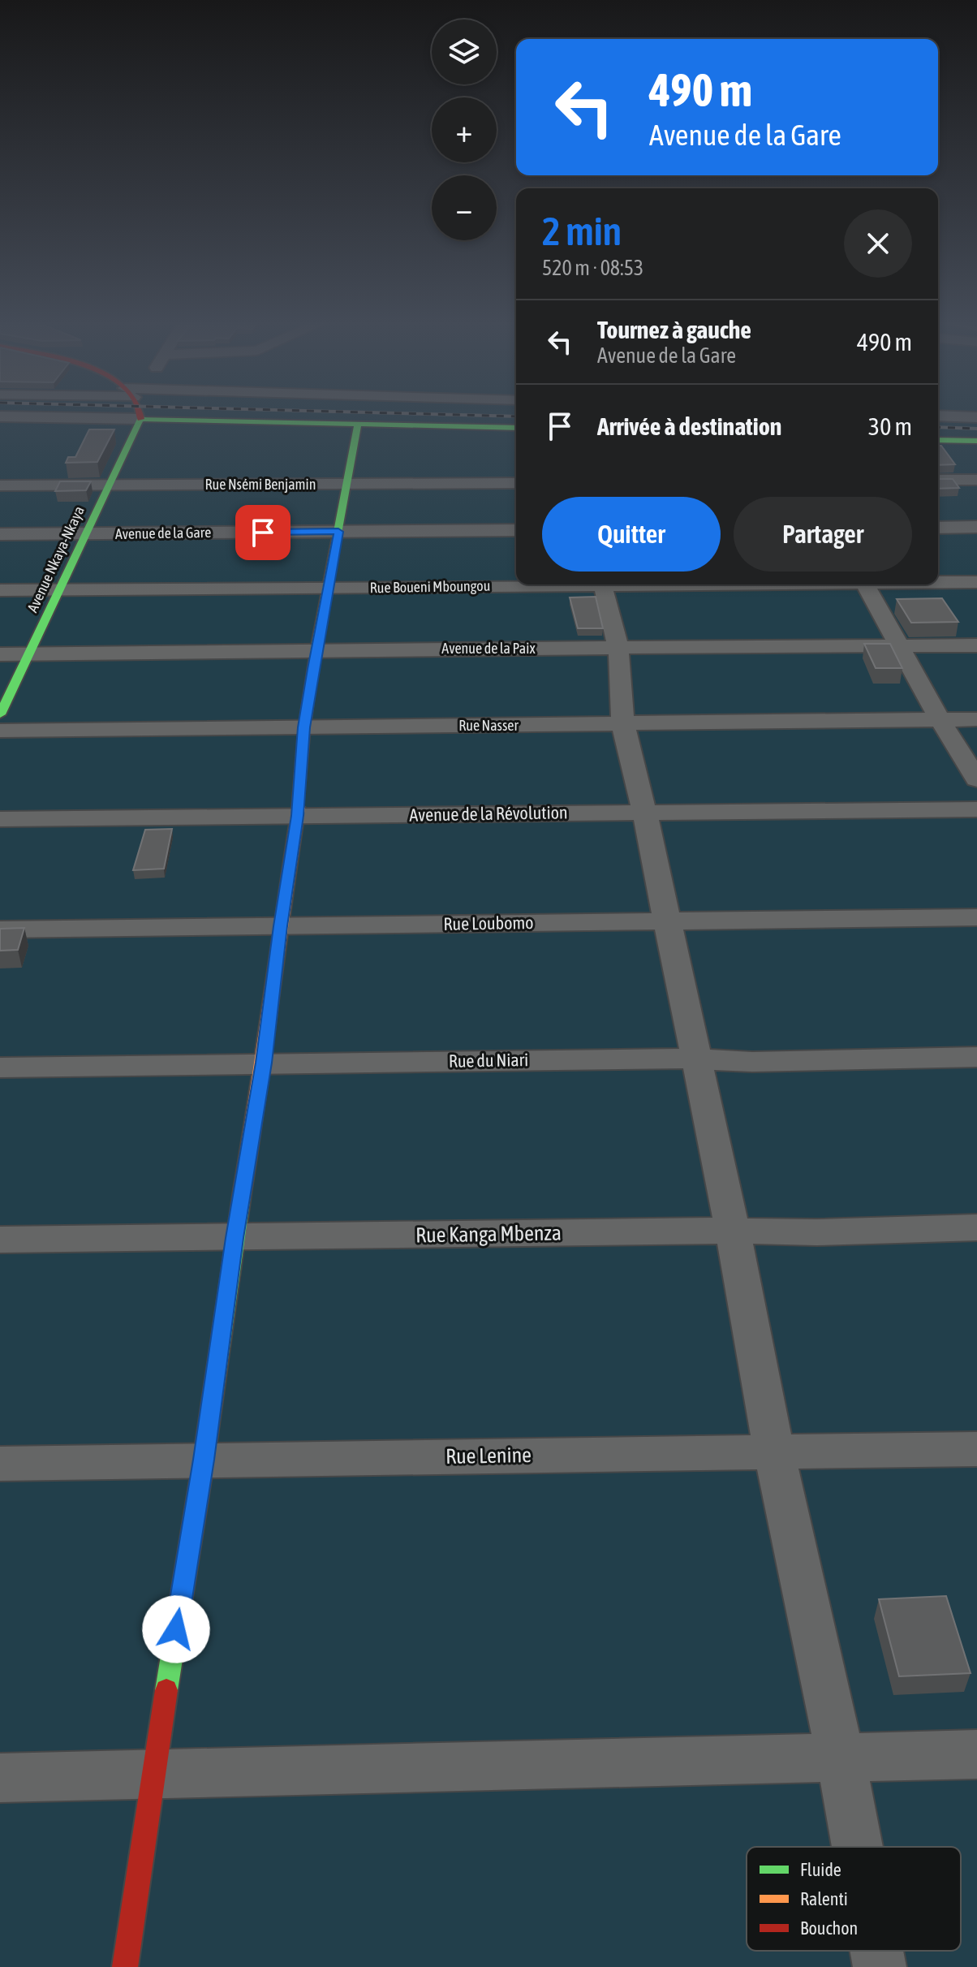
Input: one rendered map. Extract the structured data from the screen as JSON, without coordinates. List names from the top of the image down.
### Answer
{
  "streets": {
    "street": [
      "Rue Nsémi Benjamin",
      "Avenue de la Gare",
      "Avenue Nkaya-Nkaya",
      "Rue Boueni Mboungou",
      "Avenue de la Paix",
      "Rue Nasser",
      "Avenue de la Révolution",
      "Rue Loubomo",
      "Rue du Niari",
      "Rue Kanga Mbenza",
      "Rue Lenine"
    ]
  },
  "crossings": [
    ["Rue Nsémi Benjamin", "Avenue Nkaya-Nkaya"],
    ["Avenue de la Gare", "Avenue Nkaya-Nkaya"],
    ["Avenue Nkaya-Nkaya", "Rue Boueni Mboungou"],
    ["Avenue Nkaya-Nkaya", "Avenue de la Paix"]
  ],
  "legend": ["Fluide", "Ralenti", "Bouchon"],
  "page": {
    "map_buttons": ["+", "−"],
    "turn": ["490 m", "Avenue de la Gare"],
    "heading": ["2 min", "520 m · 08:53"],
    "list": [
      {
        "name": "Tournez à gauche",
        "note": "Avenue de la Gare",
        "value": "490 m"
      },
      {
        "name": "Arrivée à destination",
        "value": "30 m"
      }
    ],
    "buttons": ["Quitter", "Partager"]
  }
}
